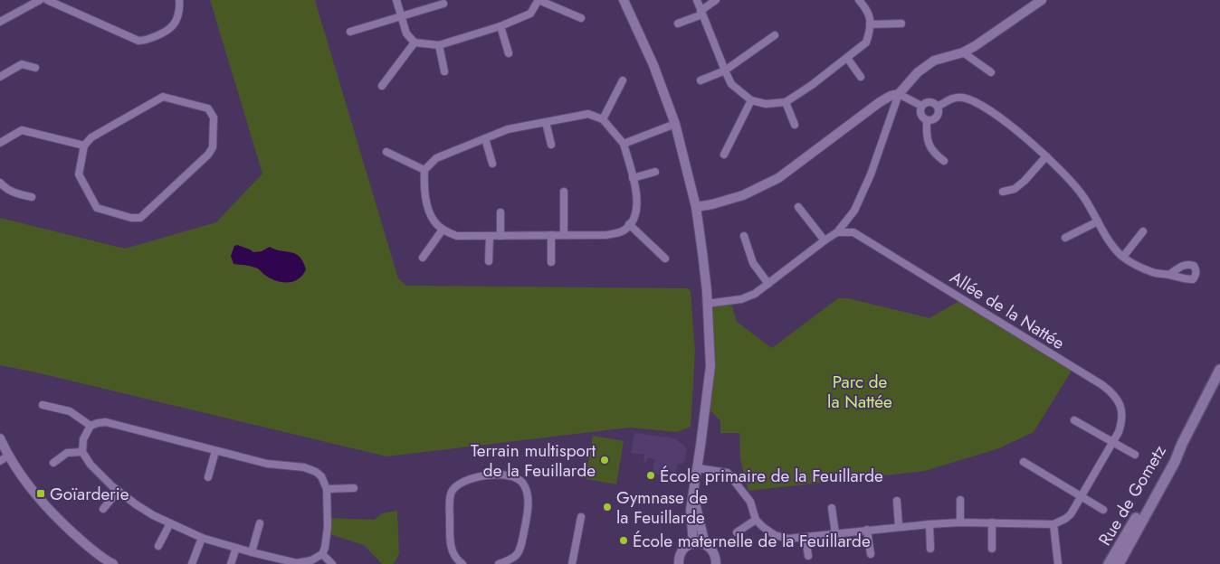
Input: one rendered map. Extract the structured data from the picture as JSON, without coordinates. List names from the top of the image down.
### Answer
{
  "streets": {
    "main road": ["Rue de Gometz"],
    "street": ["Allée de la Nattée"]
  },
  "parks": ["Parc de la Nattée"],
  "places": {
    "other": [
      "Terrain multisport de la Feuillarde",
      "École primaire de la Feuillarde",
      "Gymnase de la Feuillarde",
      "École maternelle de la Feuillarde"
    ],
    "transit": ["Goïarderie"]
  }
}
